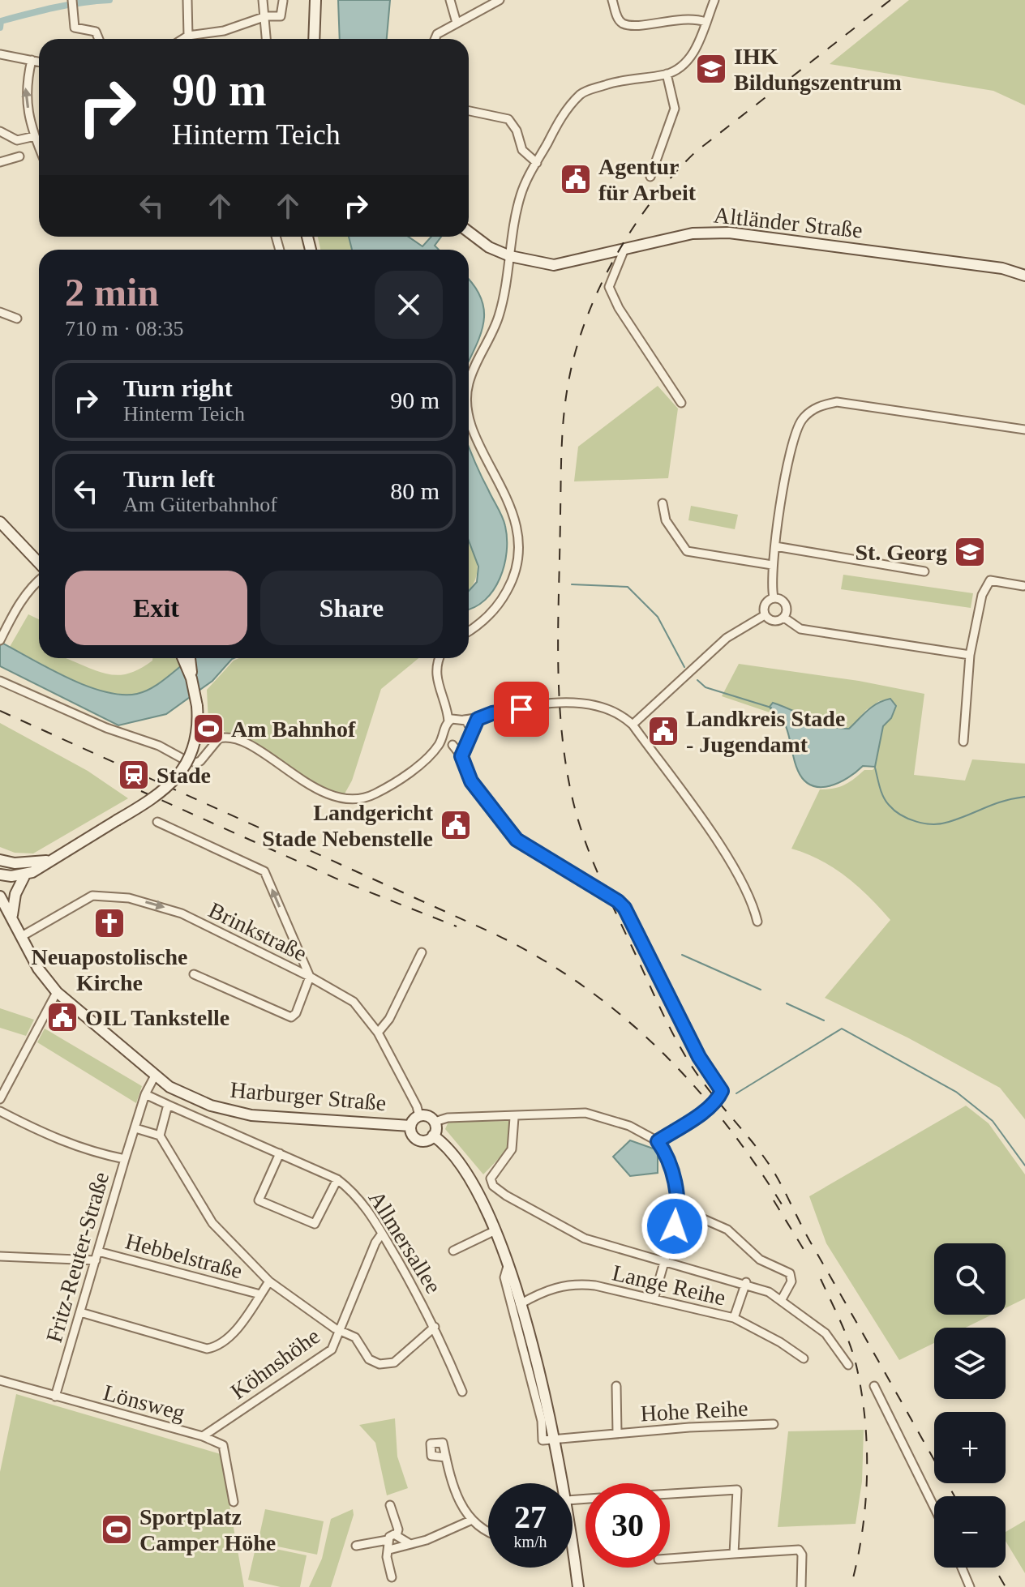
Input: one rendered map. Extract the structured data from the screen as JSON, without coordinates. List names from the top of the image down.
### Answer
{
  "streets": {
    "main road": ["Altländer Straße", "Harburger Straße"],
    "street": [
      "Brinkstraße",
      "Allmersallee",
      "Hebbelstraße",
      "Fritz-Reuter-Straße",
      "Lange Reihe",
      "Köhnshöhe",
      "Lönsweg",
      "Hohe Reihe"
    ]
  },
  "crossings": [
    ["Brinkstraße", "Harburger Straße"],
    ["Harburger Straße", "Fritz-Reuter-Straße"],
    ["Allmersallee", "Fritz-Reuter-Straße"],
    ["Allmersallee", "Köhnshöhe"],
    ["Hebbelstraße", "Fritz-Reuter-Straße"],
    ["Fritz-Reuter-Straße", "Lönsweg"],
    ["Köhnshöhe", "Lönsweg"]
  ],
  "one_way": ["Brinkstraße"],
  "places": {
    "school or university": ["IHK Bildungszentrum", "St. Georg"],
    "public building": [
      "Agentur für Arbeit",
      "Landkreis Stade - Jugendamt",
      "Landgericht Stade Nebenstelle",
      "OIL Tankstelle"
    ],
    "sports": ["Am Bahnhof", "Sportplatz Camper Höhe"],
    "station": ["Stade"],
    "church": ["Neuapostolische Kirche"]
  },
  "page": {
    "turn": ["90 m", "Hinterm Teich"],
    "heading": ["2 min", "710 m · 08:35"],
    "list": [
      {
        "name": "Turn right",
        "note": "Hinterm Teich",
        "value": "90 m"
      },
      {
        "name": "Turn left",
        "note": "Am Güterbahnhof",
        "value": "80 m"
      }
    ],
    "buttons": ["Exit", "Share"],
    "map_buttons": ["+", "−"],
    "speed": "27 km/h",
    "limit": "30"
  }
}
